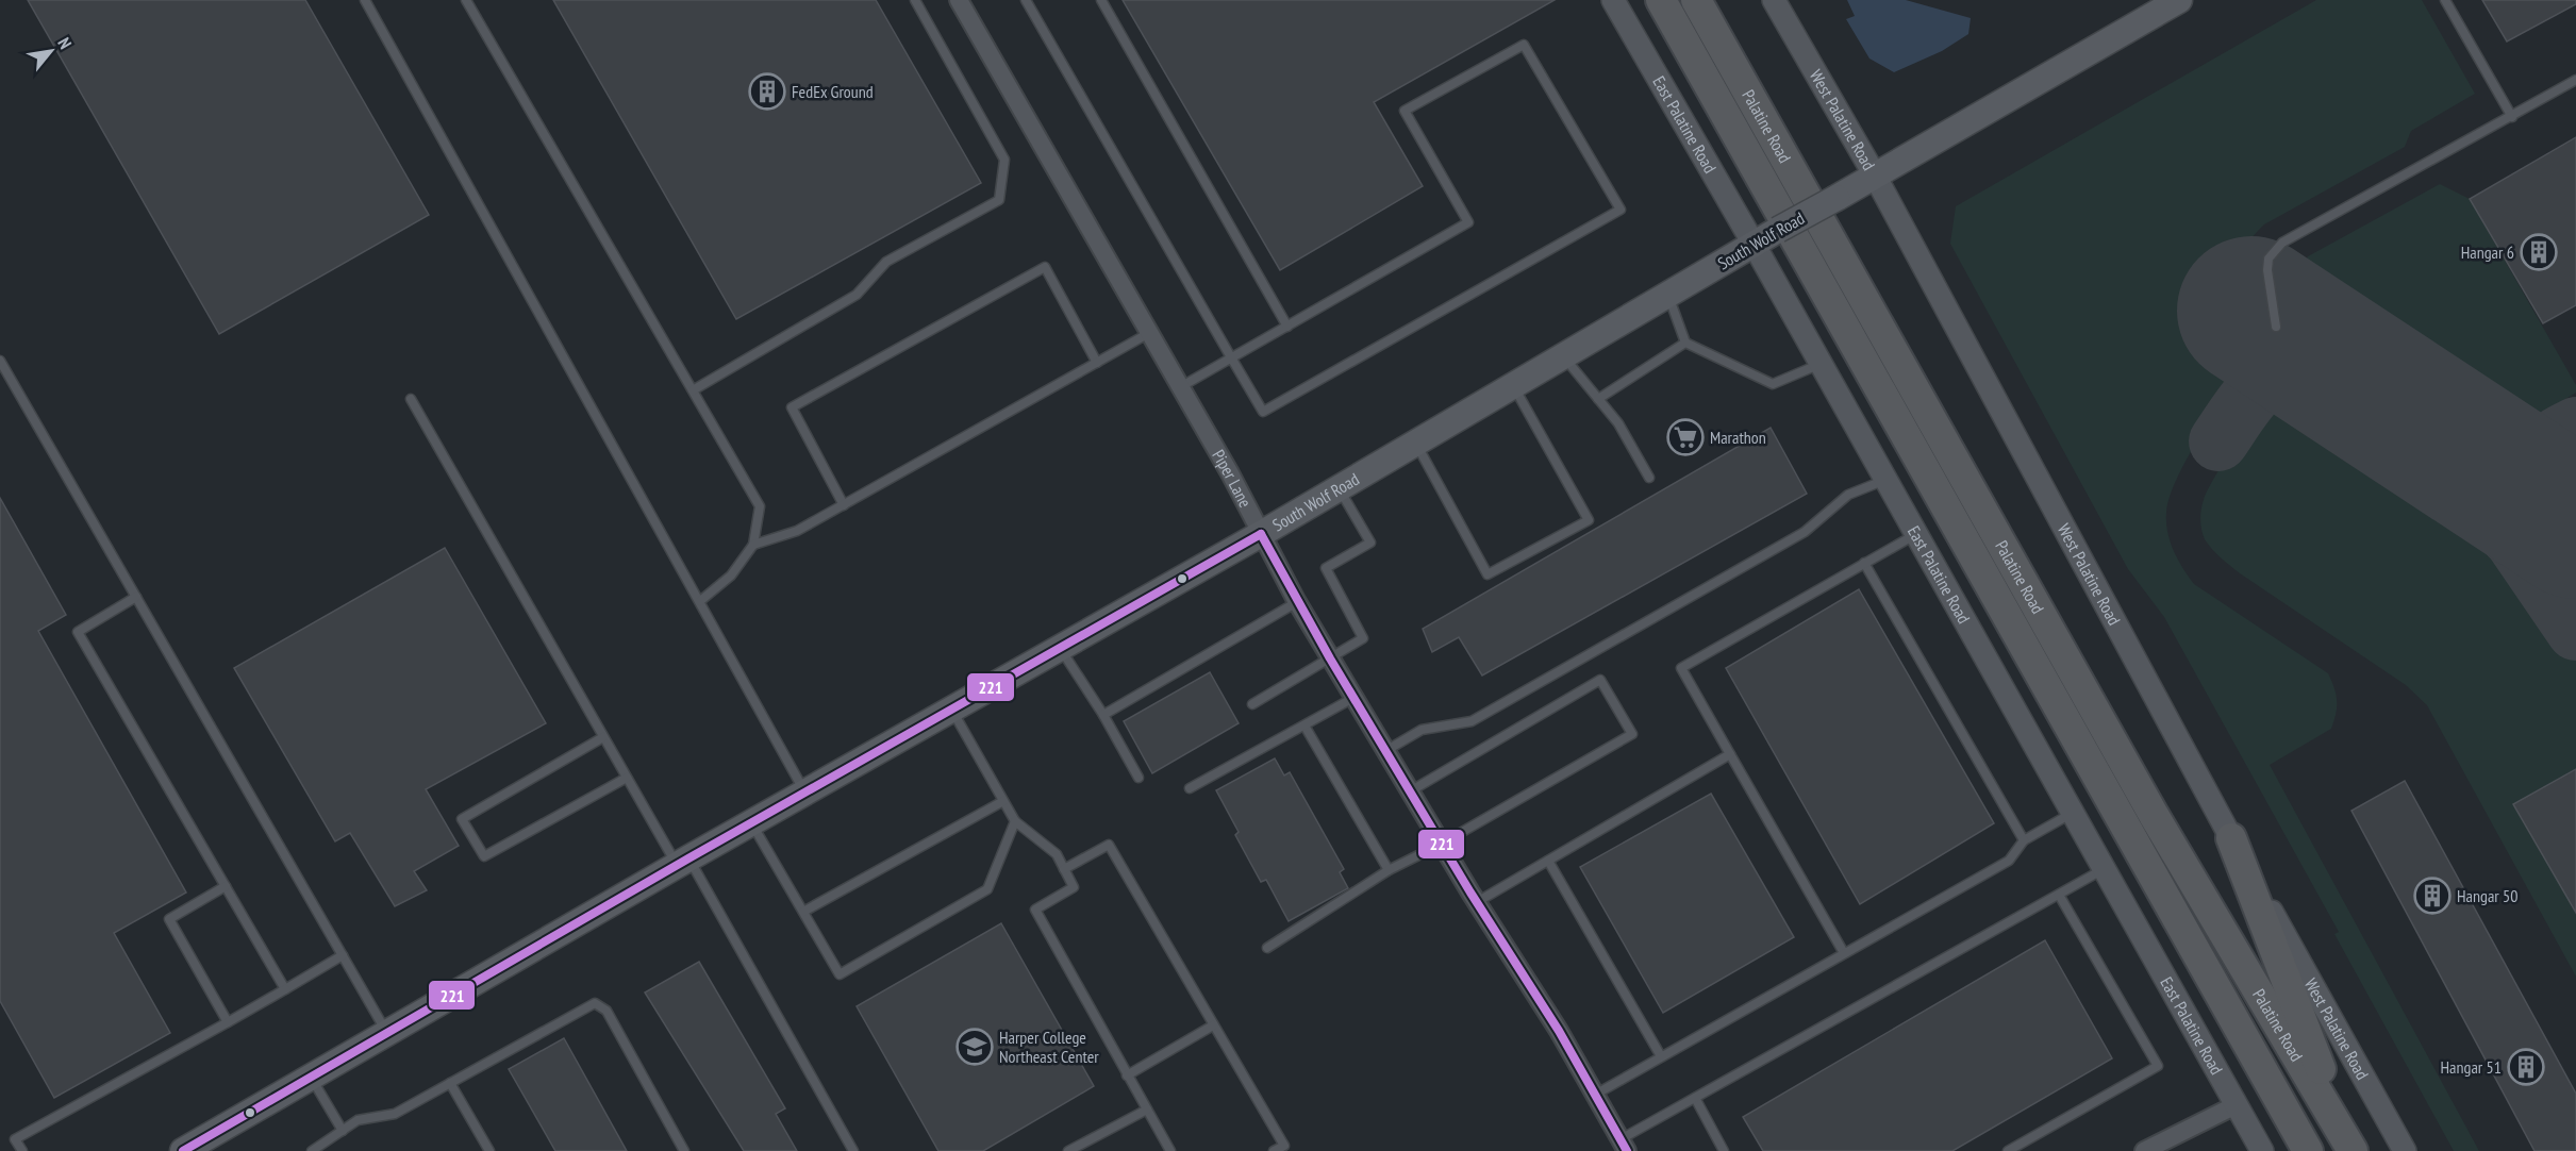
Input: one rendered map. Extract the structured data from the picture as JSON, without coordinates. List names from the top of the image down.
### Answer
{
  "streets": {
    "highway": ["Palatine Road"],
    "main road": ["South Wolf Road"],
    "street": ["West Palatine Road", "East Palatine Road", "Piper Lane"]
  },
  "crossings": [
    ["West Palatine Road", "South Wolf Road"],
    ["East Palatine Road", "South Wolf Road"],
    ["South Wolf Road", "Piper Lane"]
  ],
  "places": {
    "building": [
      "FedEx Ground",
      "Hangar 6",
      "Hangar 50",
      "Hangar 51"
    ],
    "supermarket": ["Marathon"],
    "school or university": ["Harper College Northeast Center"]
  },
  "lines": ["transit line 221"],
  "north": "top right"
}
